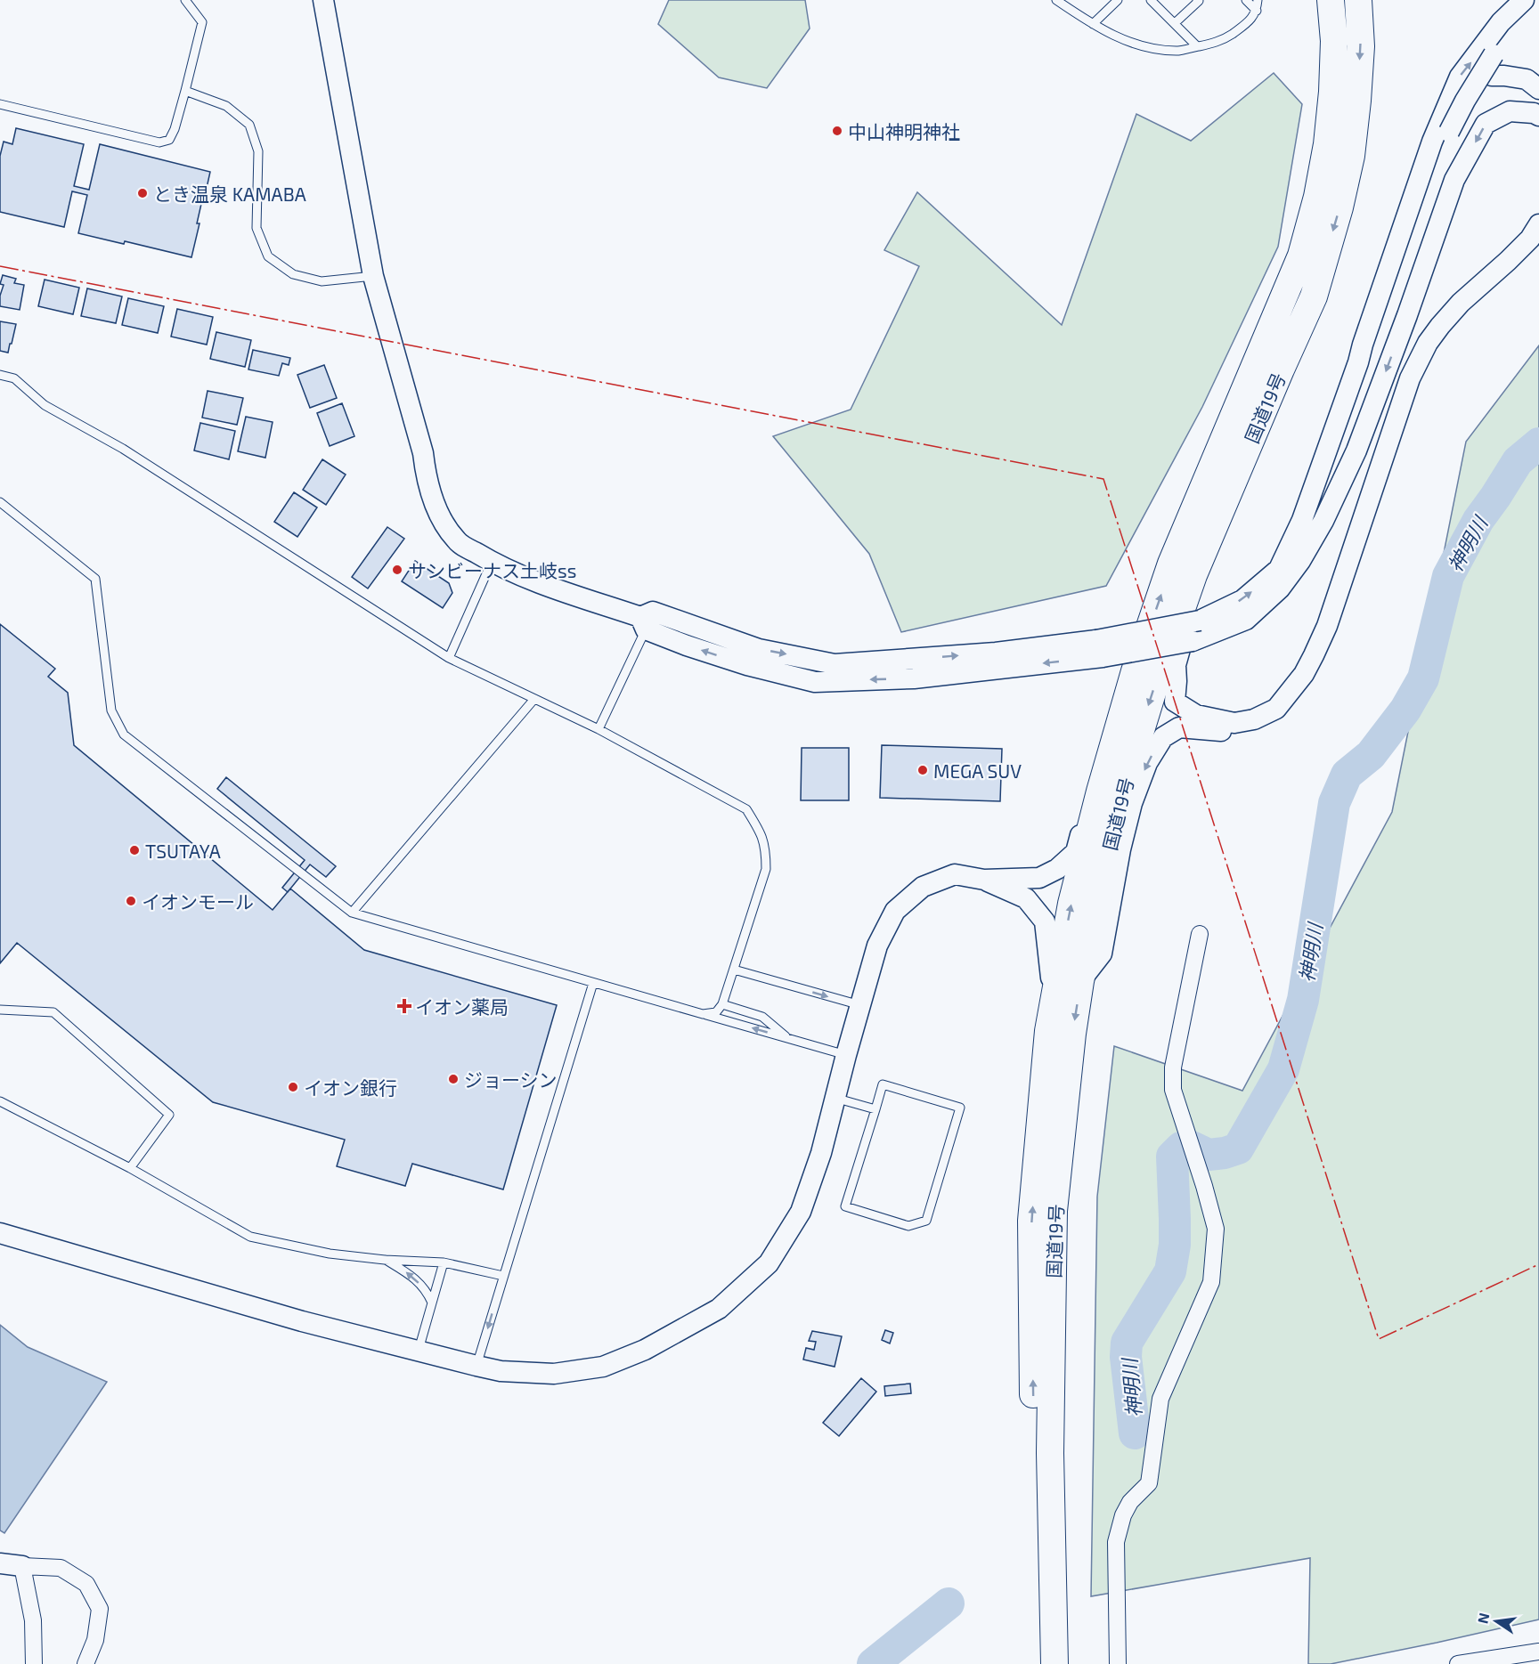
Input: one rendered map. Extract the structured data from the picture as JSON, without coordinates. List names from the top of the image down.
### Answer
{
  "streets": {
    "highway": ["国道19号"]
  },
  "water": ["神明川"],
  "places": {
    "other": [
      "中山神明神社",
      "とき温泉 KAMABA",
      "サンビーナス土岐ss",
      "MEGA SUV",
      "TSUTAYA",
      "イオンモール",
      "ジョーシン",
      "イオン銀行"
    ],
    "health": ["イオン薬局"]
  },
  "north": "left"
}
